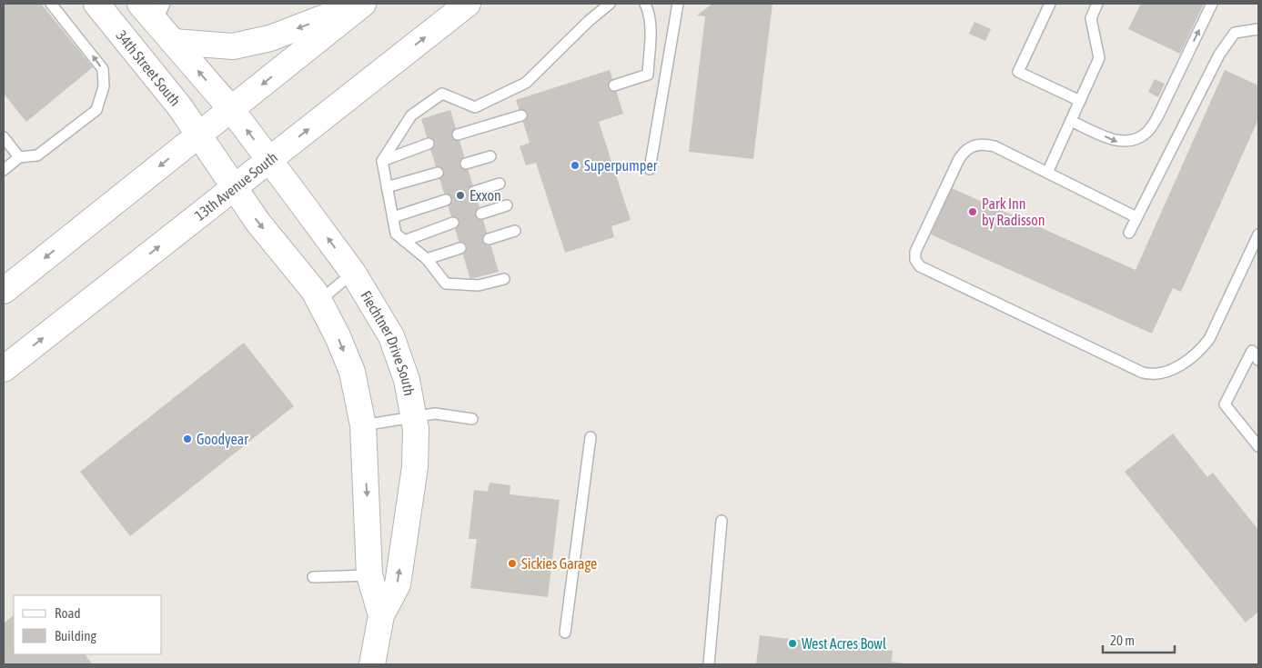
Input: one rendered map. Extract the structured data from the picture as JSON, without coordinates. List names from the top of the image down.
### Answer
{
  "streets": {
    "street": ["34th Street South", "13th Avenue South", "Fiechtner Drive South"]
  },
  "crossings": [
    ["34th Street South", "Fiechtner Drive South"],
    ["13th Avenue South", "Fiechtner Drive South"]
  ],
  "places": [
    "Superpumper",
    "Exxon",
    "Park Inn by Radisson",
    "Goodyear",
    "Sickies Garage",
    "West Acres Bowl"
  ],
  "legend": ["Road", "Building"],
  "scale_bar": "20 m"
}
